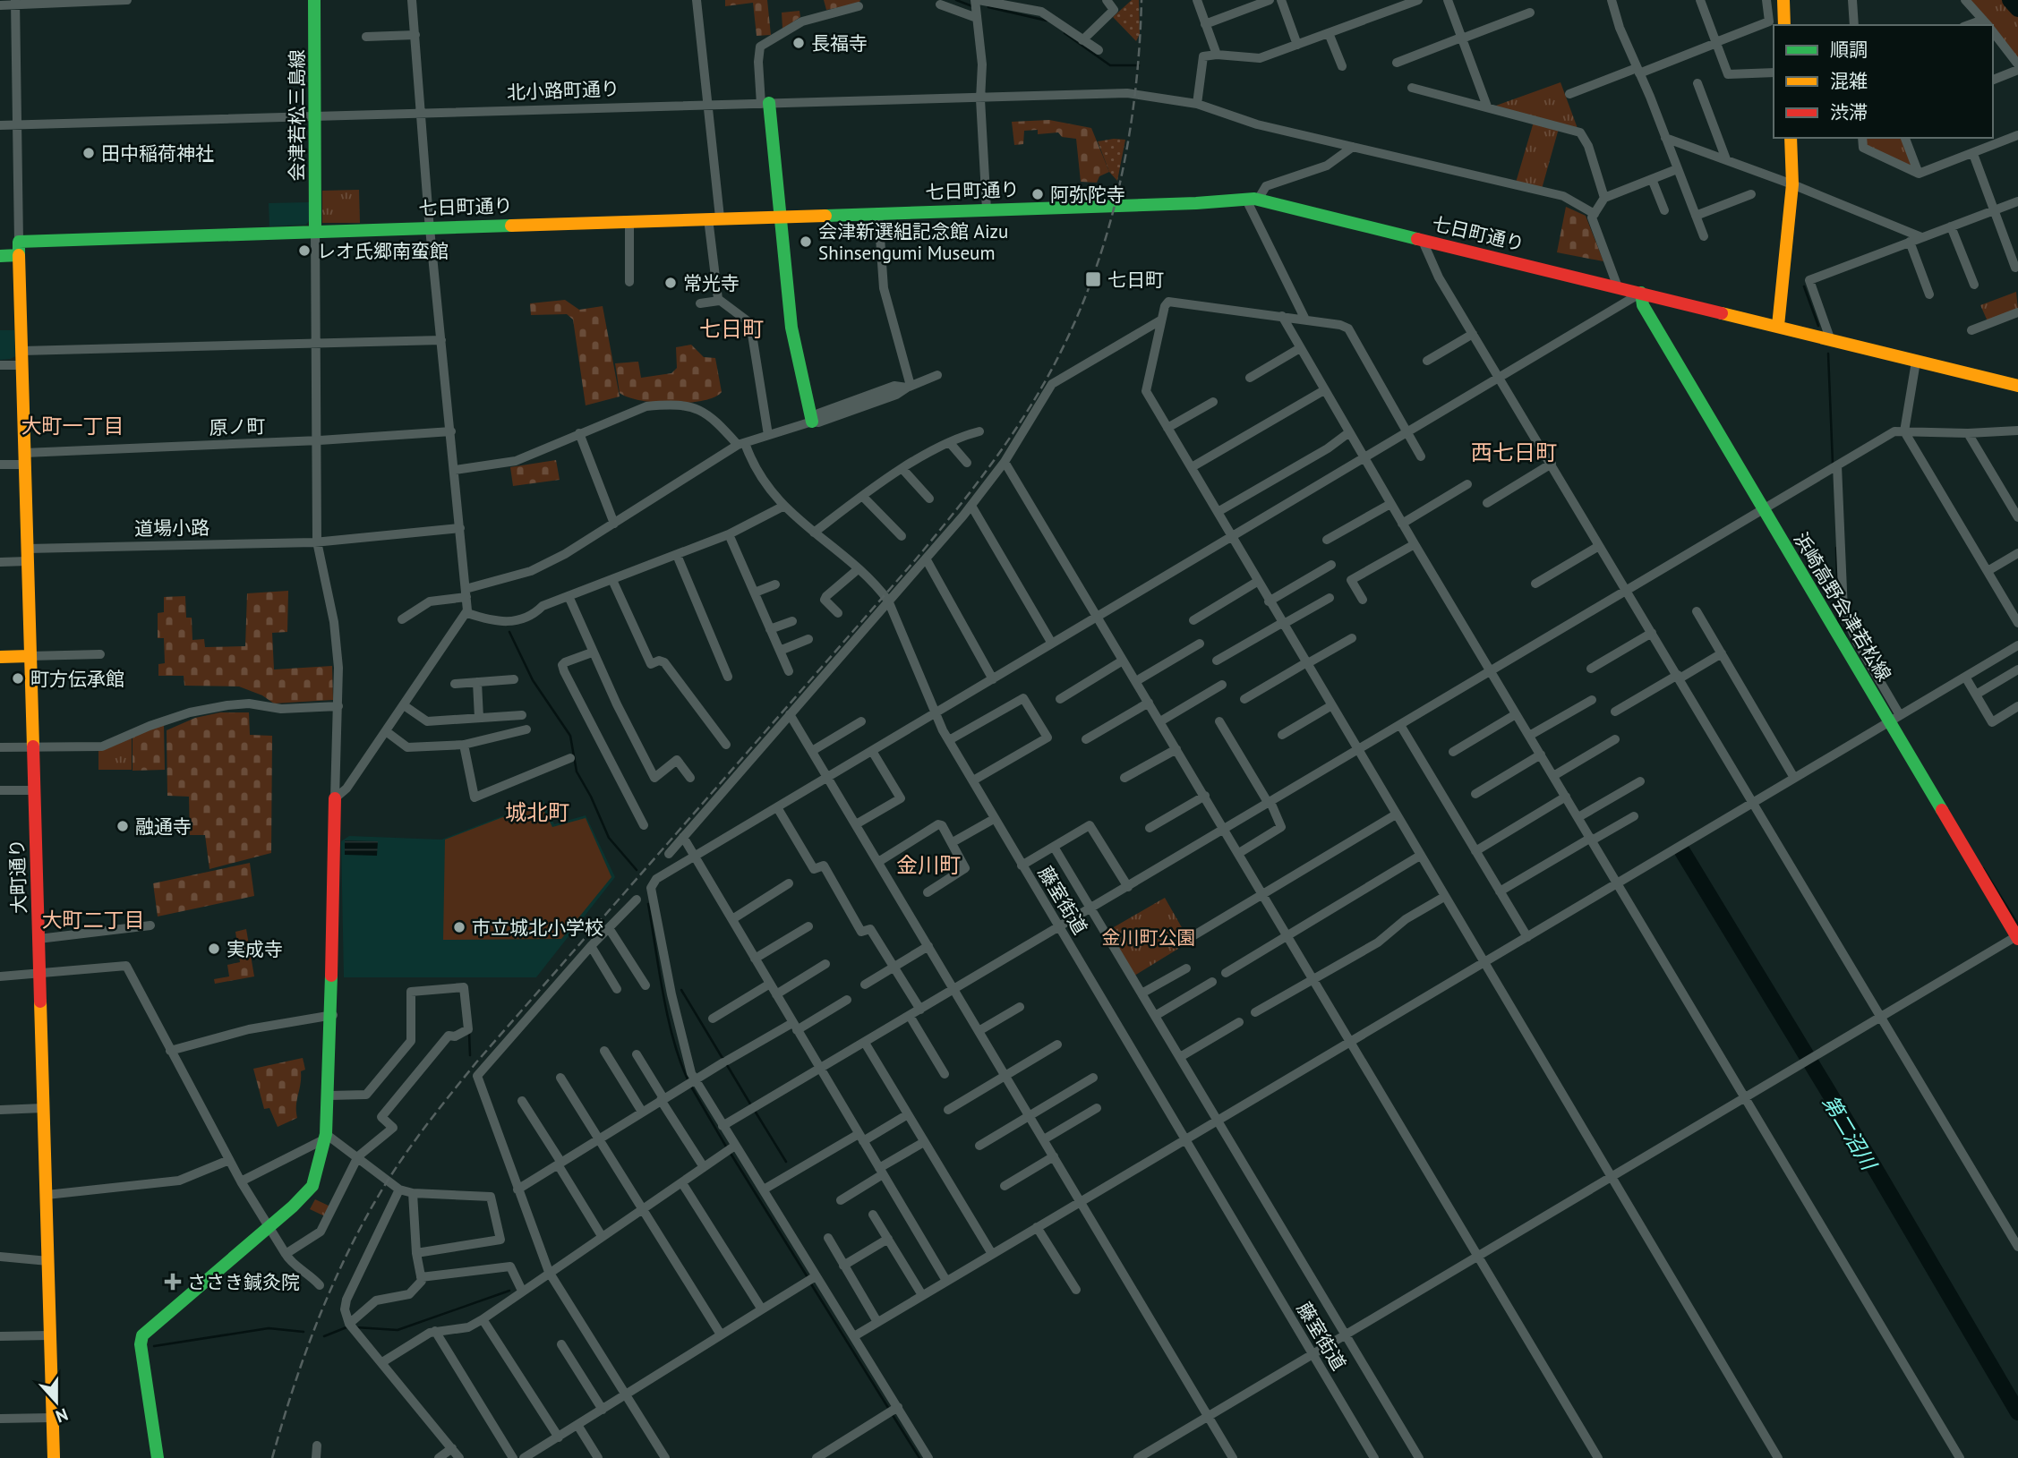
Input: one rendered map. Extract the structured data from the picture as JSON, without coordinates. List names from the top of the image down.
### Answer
{
  "streets": {
    "main road": [
      "会津若松三島線",
      "七日町通り",
      "浜崎高野会津若松線",
      "大町通り"
    ],
    "street": [
      "北小路町通り",
      "原ノ町",
      "道場小路",
      "藤室街道"
    ]
  },
  "crossings": [
    ["北小路町通り", "会津若松三島線"],
    ["会津若松三島線", "七日町通り"],
    ["七日町通り", "浜崎高野会津若松線"],
    ["七日町通り", "大町通り"],
    ["原ノ町", "大町通り"],
    ["道場小路", "大町通り"]
  ],
  "districts": [
    "七日町",
    "大町一丁目",
    "西七日町",
    "城北町",
    "金川町",
    "大町二丁目"
  ],
  "water": ["第二沼川"],
  "parks": ["金川町公園"],
  "places": {
    "other": [
      "長福寺",
      "田中稲荷神社",
      "阿弥陀寺",
      "会津新選組記念館 Aizu Shinsengumi Museum",
      "レオ氏郷南蛮館",
      "常光寺",
      "町方伝承館",
      "融通寺",
      "市立城北小学校",
      "実成寺"
    ],
    "transit": ["七日町"],
    "health": ["ささき鍼灸院"]
  },
  "legend": ["順調", "混雑", "渋滞"],
  "north": "bottom"
}
